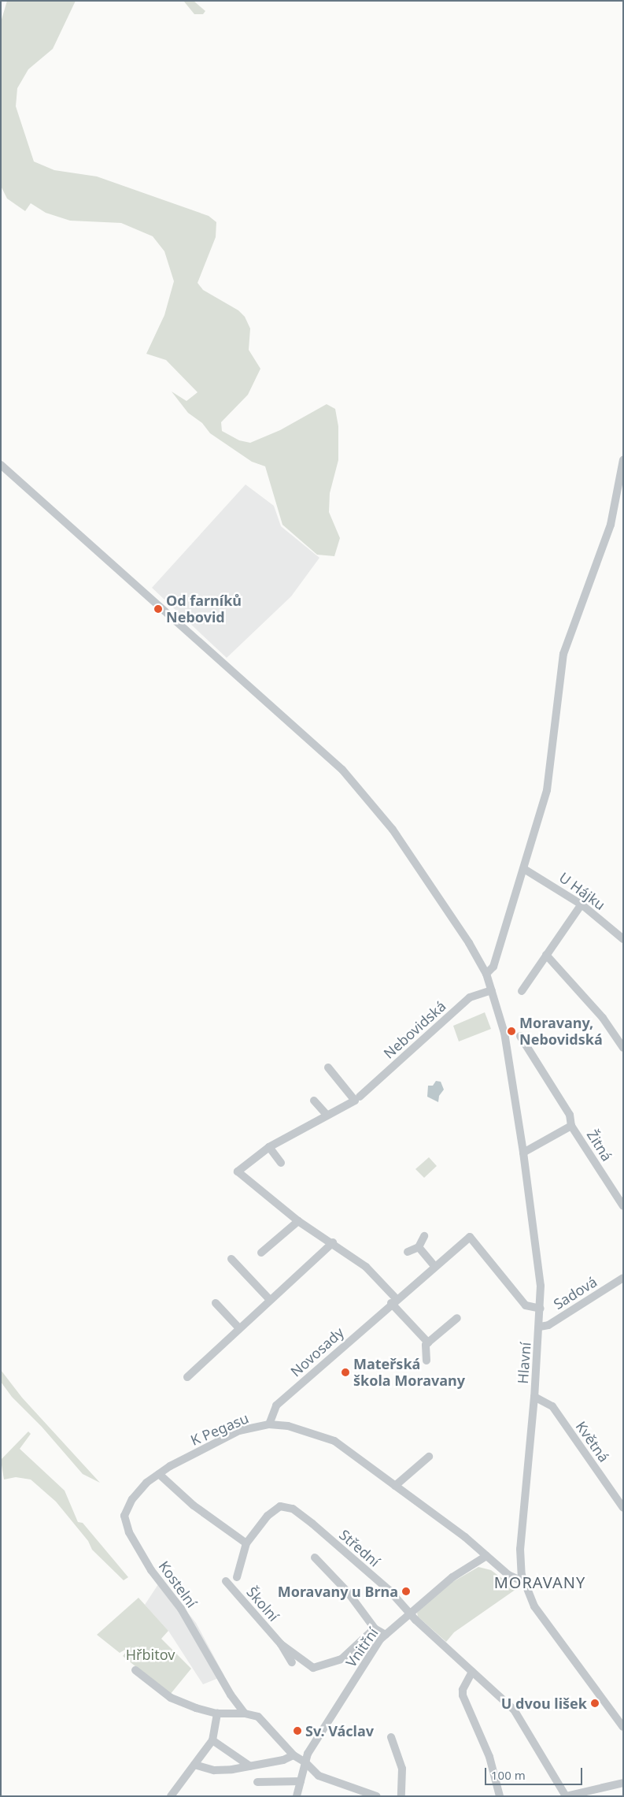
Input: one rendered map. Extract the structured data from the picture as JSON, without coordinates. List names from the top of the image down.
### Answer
{
  "streets": {
    "street": [
      "U Hájku",
      "Nebovidská",
      "Žitná",
      "Sadová",
      "Novosady",
      "Hlavní",
      "K Pegasu",
      "Květná",
      "Střední",
      "Kostelní",
      "Školní",
      "Vnitřní"
    ]
  },
  "crossings": [
    ["Nebovidská", "Hlavní"],
    ["Žitná", "Hlavní"],
    ["Sadová", "Hlavní"],
    ["Novosady", "Hlavní"],
    ["Novosady", "K Pegasu"],
    ["Hlavní", "Květná"],
    ["K Pegasu", "Kostelní"],
    ["K Pegasu", "Vnitřní"],
    ["Střední", "Školní"],
    ["Střední", "Vnitřní"]
  ],
  "districts": ["MORAVANY"],
  "parks": ["Hřbitov"],
  "places": [
    "Od farníků Nebovid",
    "Moravany, Nebovidská",
    "Mateřská škola Moravany",
    "Moravany u Brna",
    "U dvou lišek",
    "Sv. Václav"
  ],
  "scale_bar": "100 m"
}
